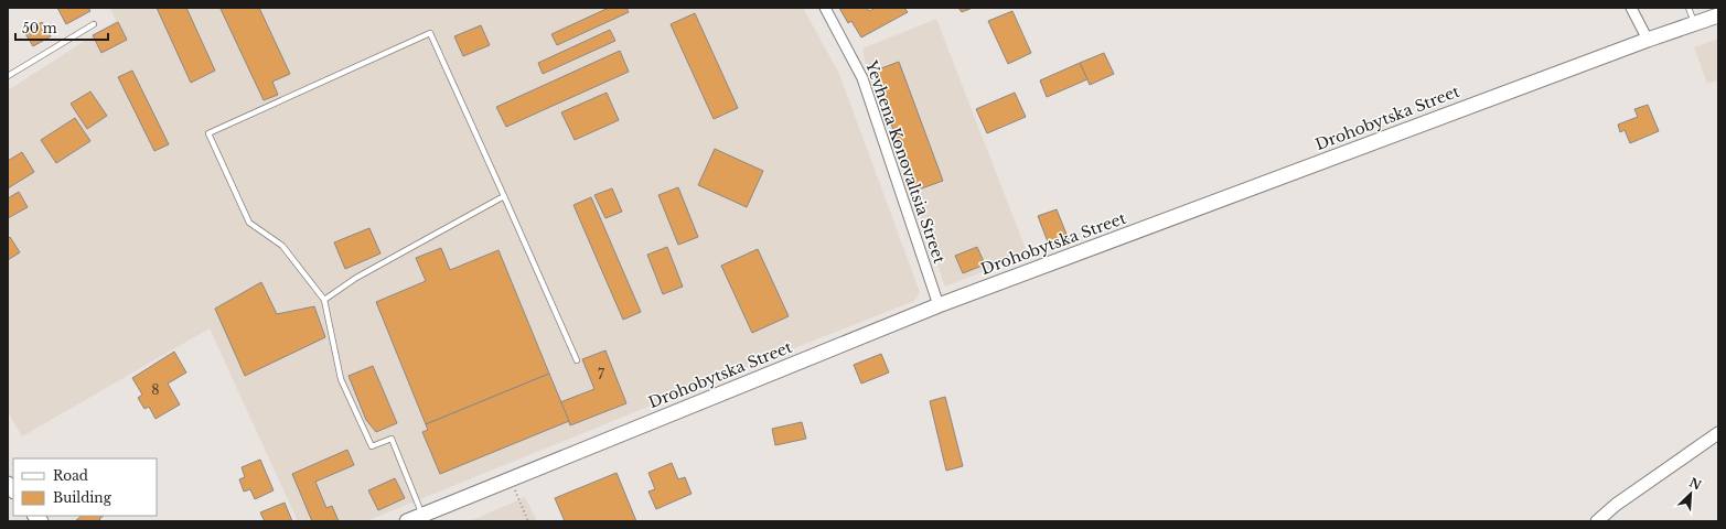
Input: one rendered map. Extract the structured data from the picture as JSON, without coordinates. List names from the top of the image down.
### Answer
{
  "streets": {
    "main road": ["Drohobytska Street"],
    "street": ["Yevhena Konovaltsia Street"]
  },
  "crossings": [
    ["Drohobytska Street", "Yevhena Konovaltsia Street"]
  ],
  "house_numbers": ["7", "8"],
  "legend": ["Road", "Building"],
  "scale_bar": "50 m",
  "north": "top right"
}
